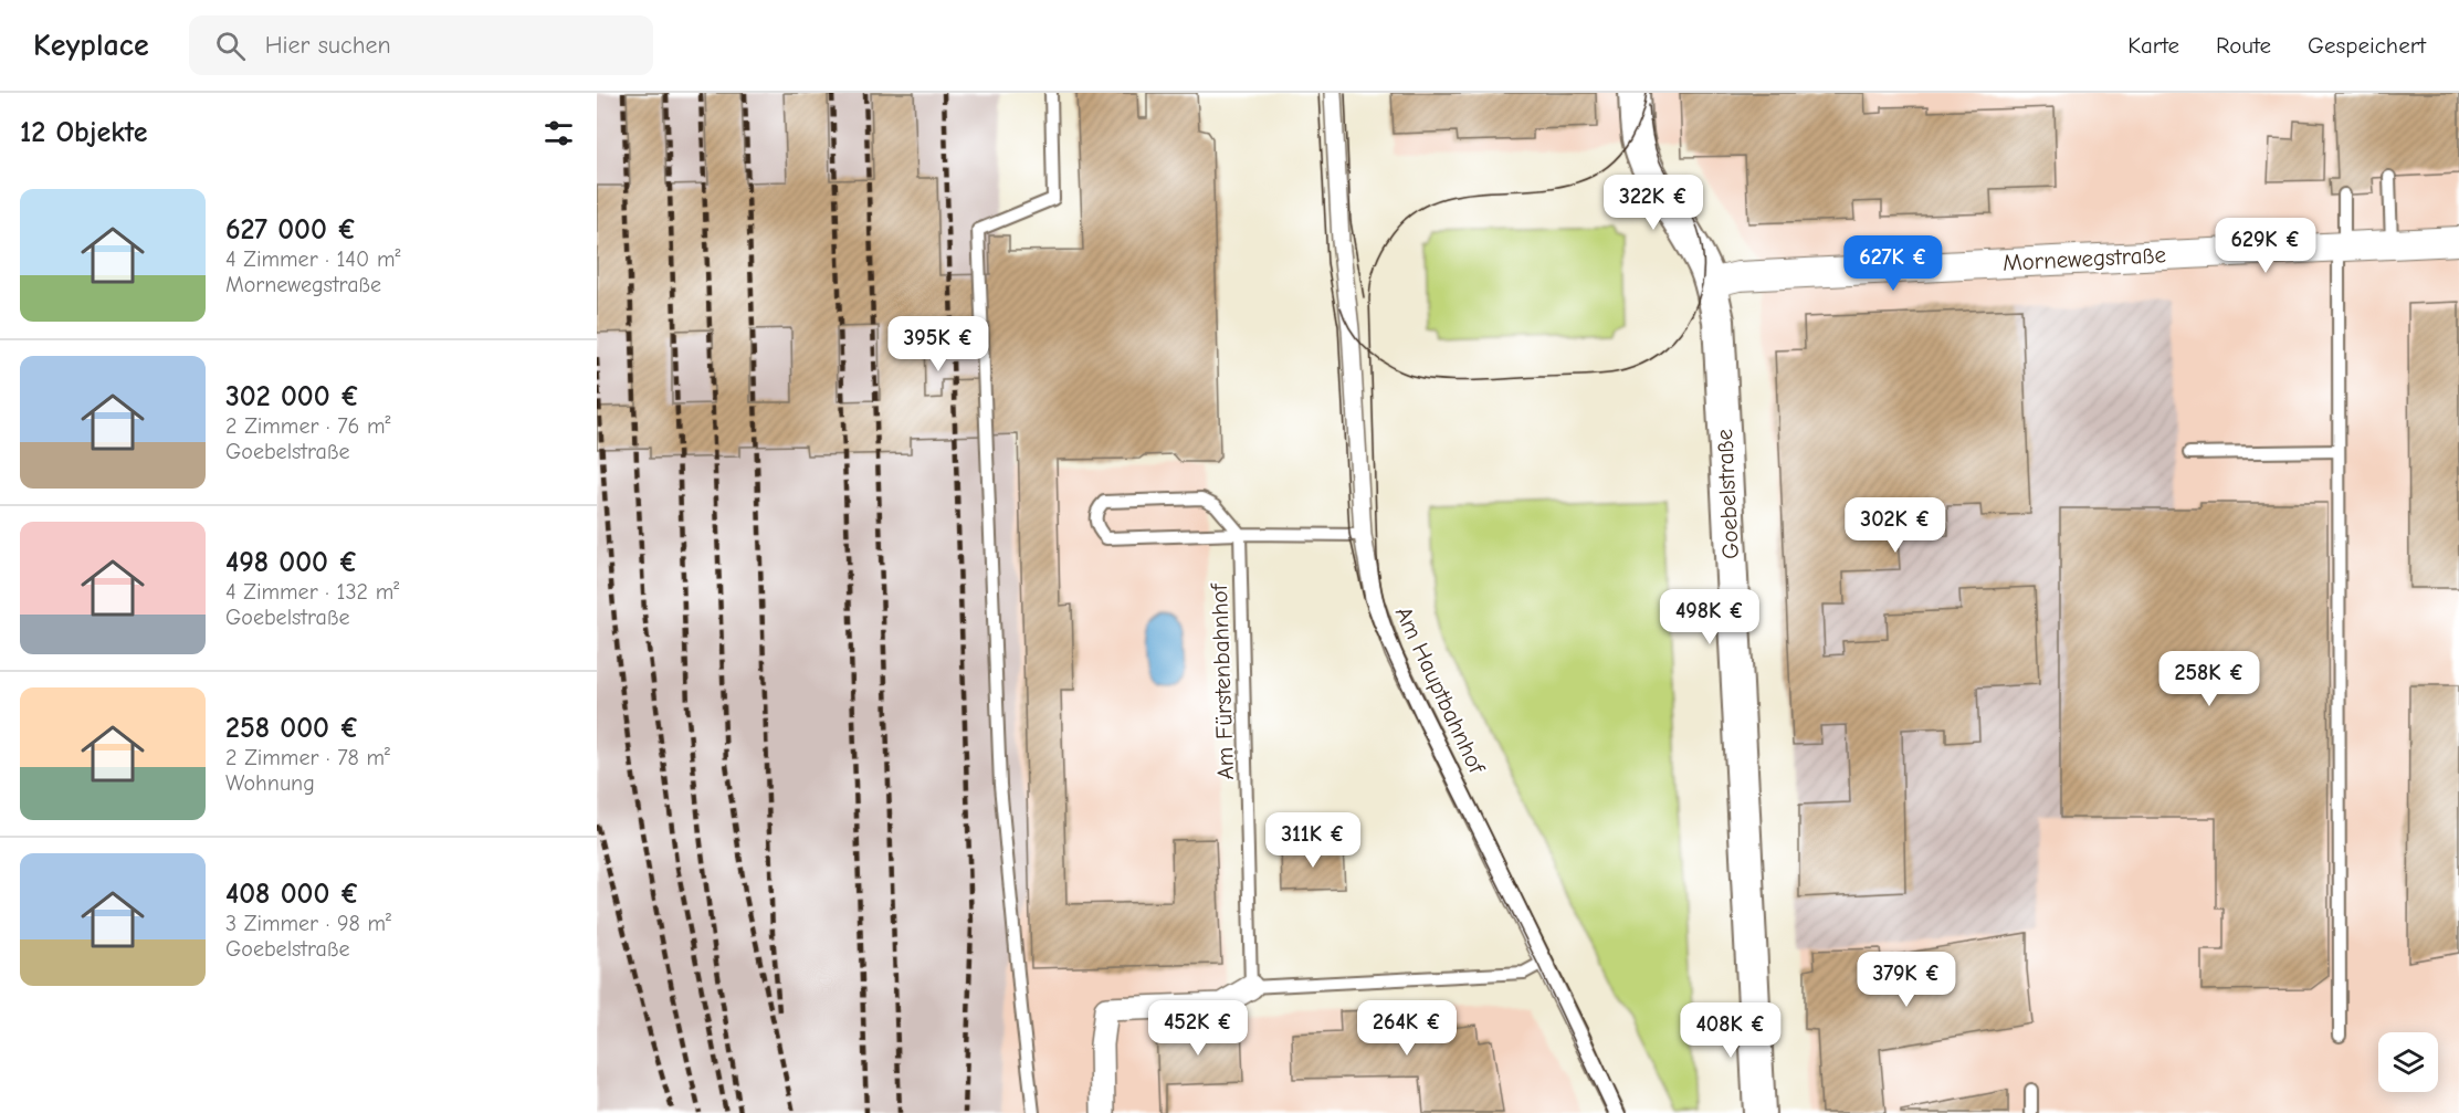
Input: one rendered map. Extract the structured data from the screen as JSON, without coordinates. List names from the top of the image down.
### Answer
{
  "streets": {
    "main road": ["Goebelstraße"],
    "street": ["Mornewegstraße", "Am Hauptbahnhof"],
    "lane": ["Am Fürstenbahnhof"]
  },
  "crossings": [
    ["Mornewegstraße", "Goebelstraße"]
  ],
  "page": {
    "header": "Keyplace",
    "search": "Hier suchen",
    "nav": ["Karte", "Route", "Gespeichert"],
    "heading": "12 Objekte",
    "list": [
      {
        "name": "627 000 €",
        "note": "4 Zimmer · 140 m² · Mornewegstraße"
      },
      {
        "name": "302 000 €",
        "note": "2 Zimmer · 76 m² · Goebelstraße"
      },
      {
        "name": "498 000 €",
        "note": "4 Zimmer · 132 m² · Goebelstraße"
      },
      {
        "name": "258 000 €",
        "note": "2 Zimmer · 78 m² · Wohnung"
      },
      {
        "name": "408 000 €",
        "note": "3 Zimmer · 98 m² · Goebelstraße"
      }
    ],
    "price": [
      "322K €",
      "629K €",
      "627K €",
      "395K €",
      "302K €",
      "498K €",
      "258K €",
      "311K €",
      "379K €",
      "452K €",
      "264K €",
      "408K €"
    ]
  }
}
